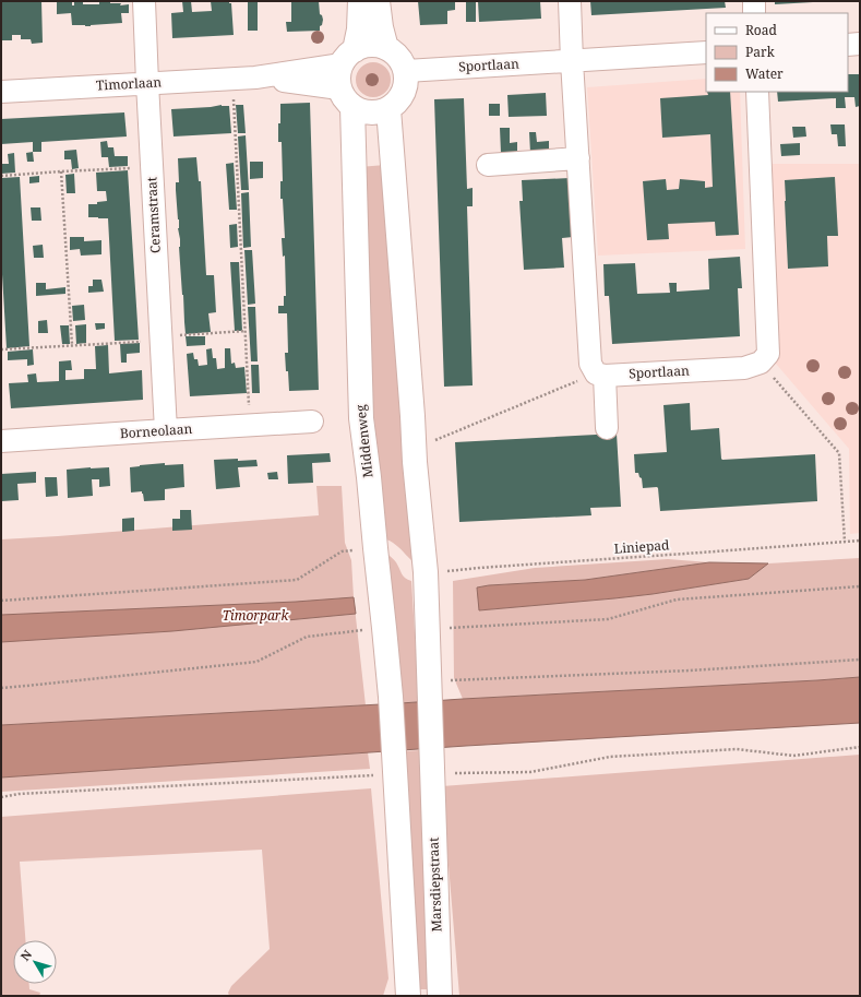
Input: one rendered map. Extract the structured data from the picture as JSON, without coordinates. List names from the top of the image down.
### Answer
{
  "streets": {
    "main road": ["Middenweg", "Marsdiepstraat"],
    "street": [
      "Sportlaan",
      "Timorlaan",
      "Ceramstraat",
      "Borneolaan"
    ],
    "path": ["Liniepad"]
  },
  "crossings": [
    ["Sportlaan", "Timorlaan"],
    ["Sportlaan", "Middenweg"],
    ["Timorlaan", "Ceramstraat"],
    ["Timorlaan", "Middenweg"],
    ["Ceramstraat", "Borneolaan"]
  ],
  "parks": ["Timorpark"],
  "legend": ["Road", "Park", "Water"],
  "north": "top left"
}
